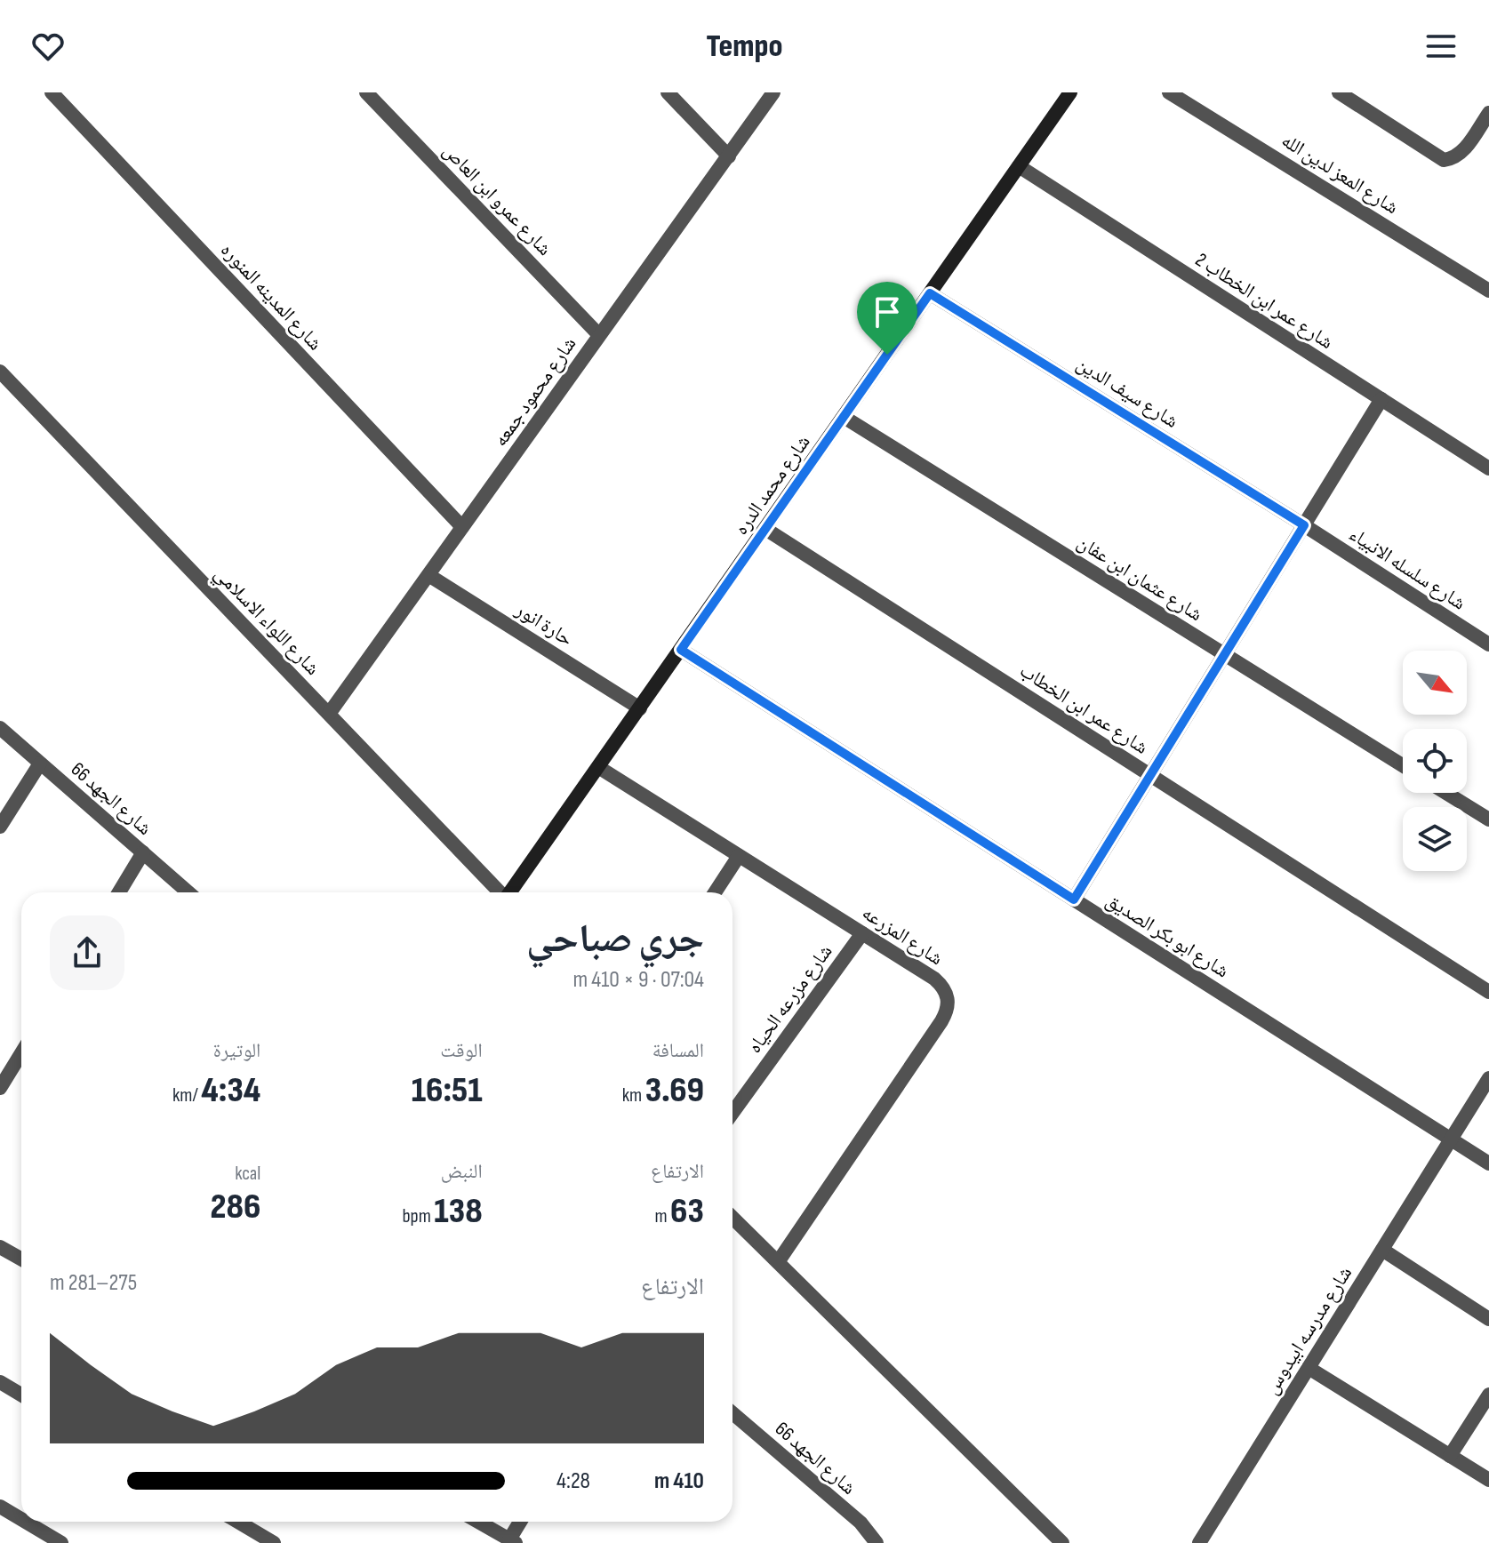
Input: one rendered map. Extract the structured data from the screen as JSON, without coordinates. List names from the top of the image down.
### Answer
{
  "streets": {
    "street": [
      "شارع المعز لدين الله",
      "شارع عمرو ابن العاص",
      "شارع المدينه المنوره",
      "شارع عمر ابن الخطاب 2",
      "شارع محمود جمعه",
      "شارع سيف الدين",
      "شارع محمد الدره",
      "شارع سلسله الانبياء",
      "شارع عثمان ابن عفان",
      "شارع اللواء الاسلامي",
      "حارة انور",
      "شارع عمر ابن الخطاب",
      "شارع الجهد 66",
      "شارع المزرعه",
      "شارع ابو بكر الصديق",
      "شارع مزرعه الحياه",
      "شارع مدرسه ابيدوس"
    ]
  },
  "crossings": [
    ["شارع عمرو ابن العاص", "شارع محمود جمعه"],
    ["شارع المدينه المنوره", "شارع محمود جمعه"],
    ["شارع عمر ابن الخطاب 2", "شارع محمد الدره"],
    ["شارع محمود جمعه", "شارع اللواء الاسلامي"],
    ["شارع محمود جمعه", "حارة انور"],
    ["شارع سيف الدين", "شارع محمد الدره"],
    ["شارع سيف الدين", "شارع سلسله الانبياء"],
    ["شارع محمد الدره", "شارع عثمان ابن عفان"],
    ["شارع محمد الدره", "حارة انور"],
    ["شارع محمد الدره", "شارع عمر ابن الخطاب"],
    ["شارع محمد الدره", "شارع المزرعه"],
    ["شارع محمد الدره", "شارع ابو بكر الصديق"],
    ["شارع المزرعه", "شارع مزرعه الحياه"],
    ["شارع ابو بكر الصديق", "شارع مدرسه ابيدوس"]
  ],
  "north": "bottom right",
  "page": {
    "header": "Tempo",
    "heading": ["جري صباحي", "07:04 · 9 × 410 m"],
    "stats": [
      ["المسافة", "3.69 km"],
      ["الوقت", "16:51"],
      ["الوتيرة", "4:34 /km"],
      ["الارتفاع", "63 m"],
      ["النبض", "138 bpm"],
      ["kcal", "286"]
    ],
    "chart": ["الارتفاع", "275–281 m"],
    "list": [
      {
        "name": "410 m",
        "note": "4:28"
      }
    ]
  }
}
